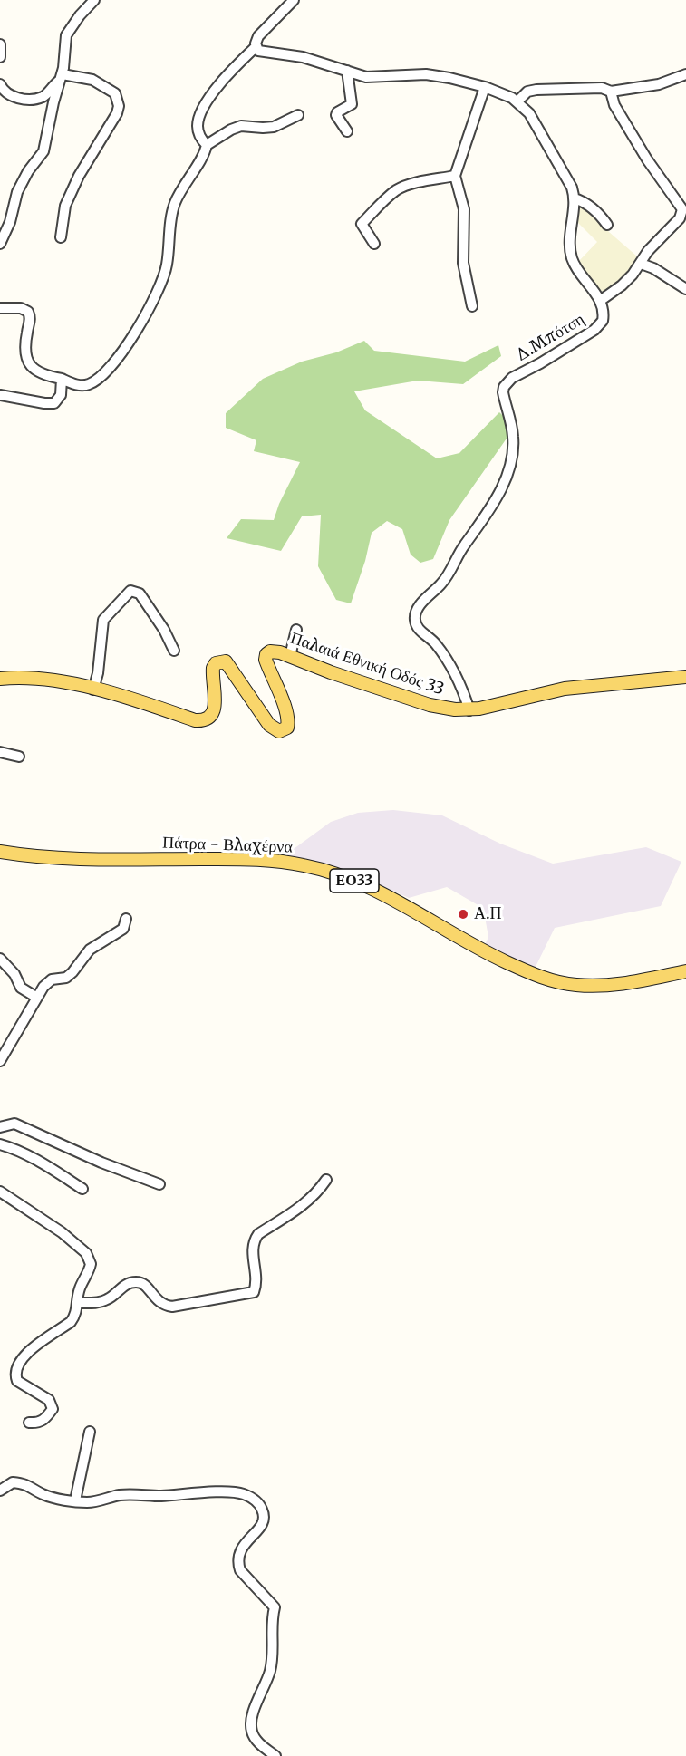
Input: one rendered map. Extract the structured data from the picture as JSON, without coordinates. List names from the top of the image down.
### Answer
{
  "streets": {
    "main road": ["Παλαιά Εθνική Οδός 33", "Πάτρα - Βλαχέρνα", "ΕΟ33"],
    "street": ["Δ.Μπότση"]
  },
  "crossings": [
    ["Δ.Μπότση", "Παλαιά Εθνική Οδός 33"]
  ],
  "places": ["Α.Π"]
}
